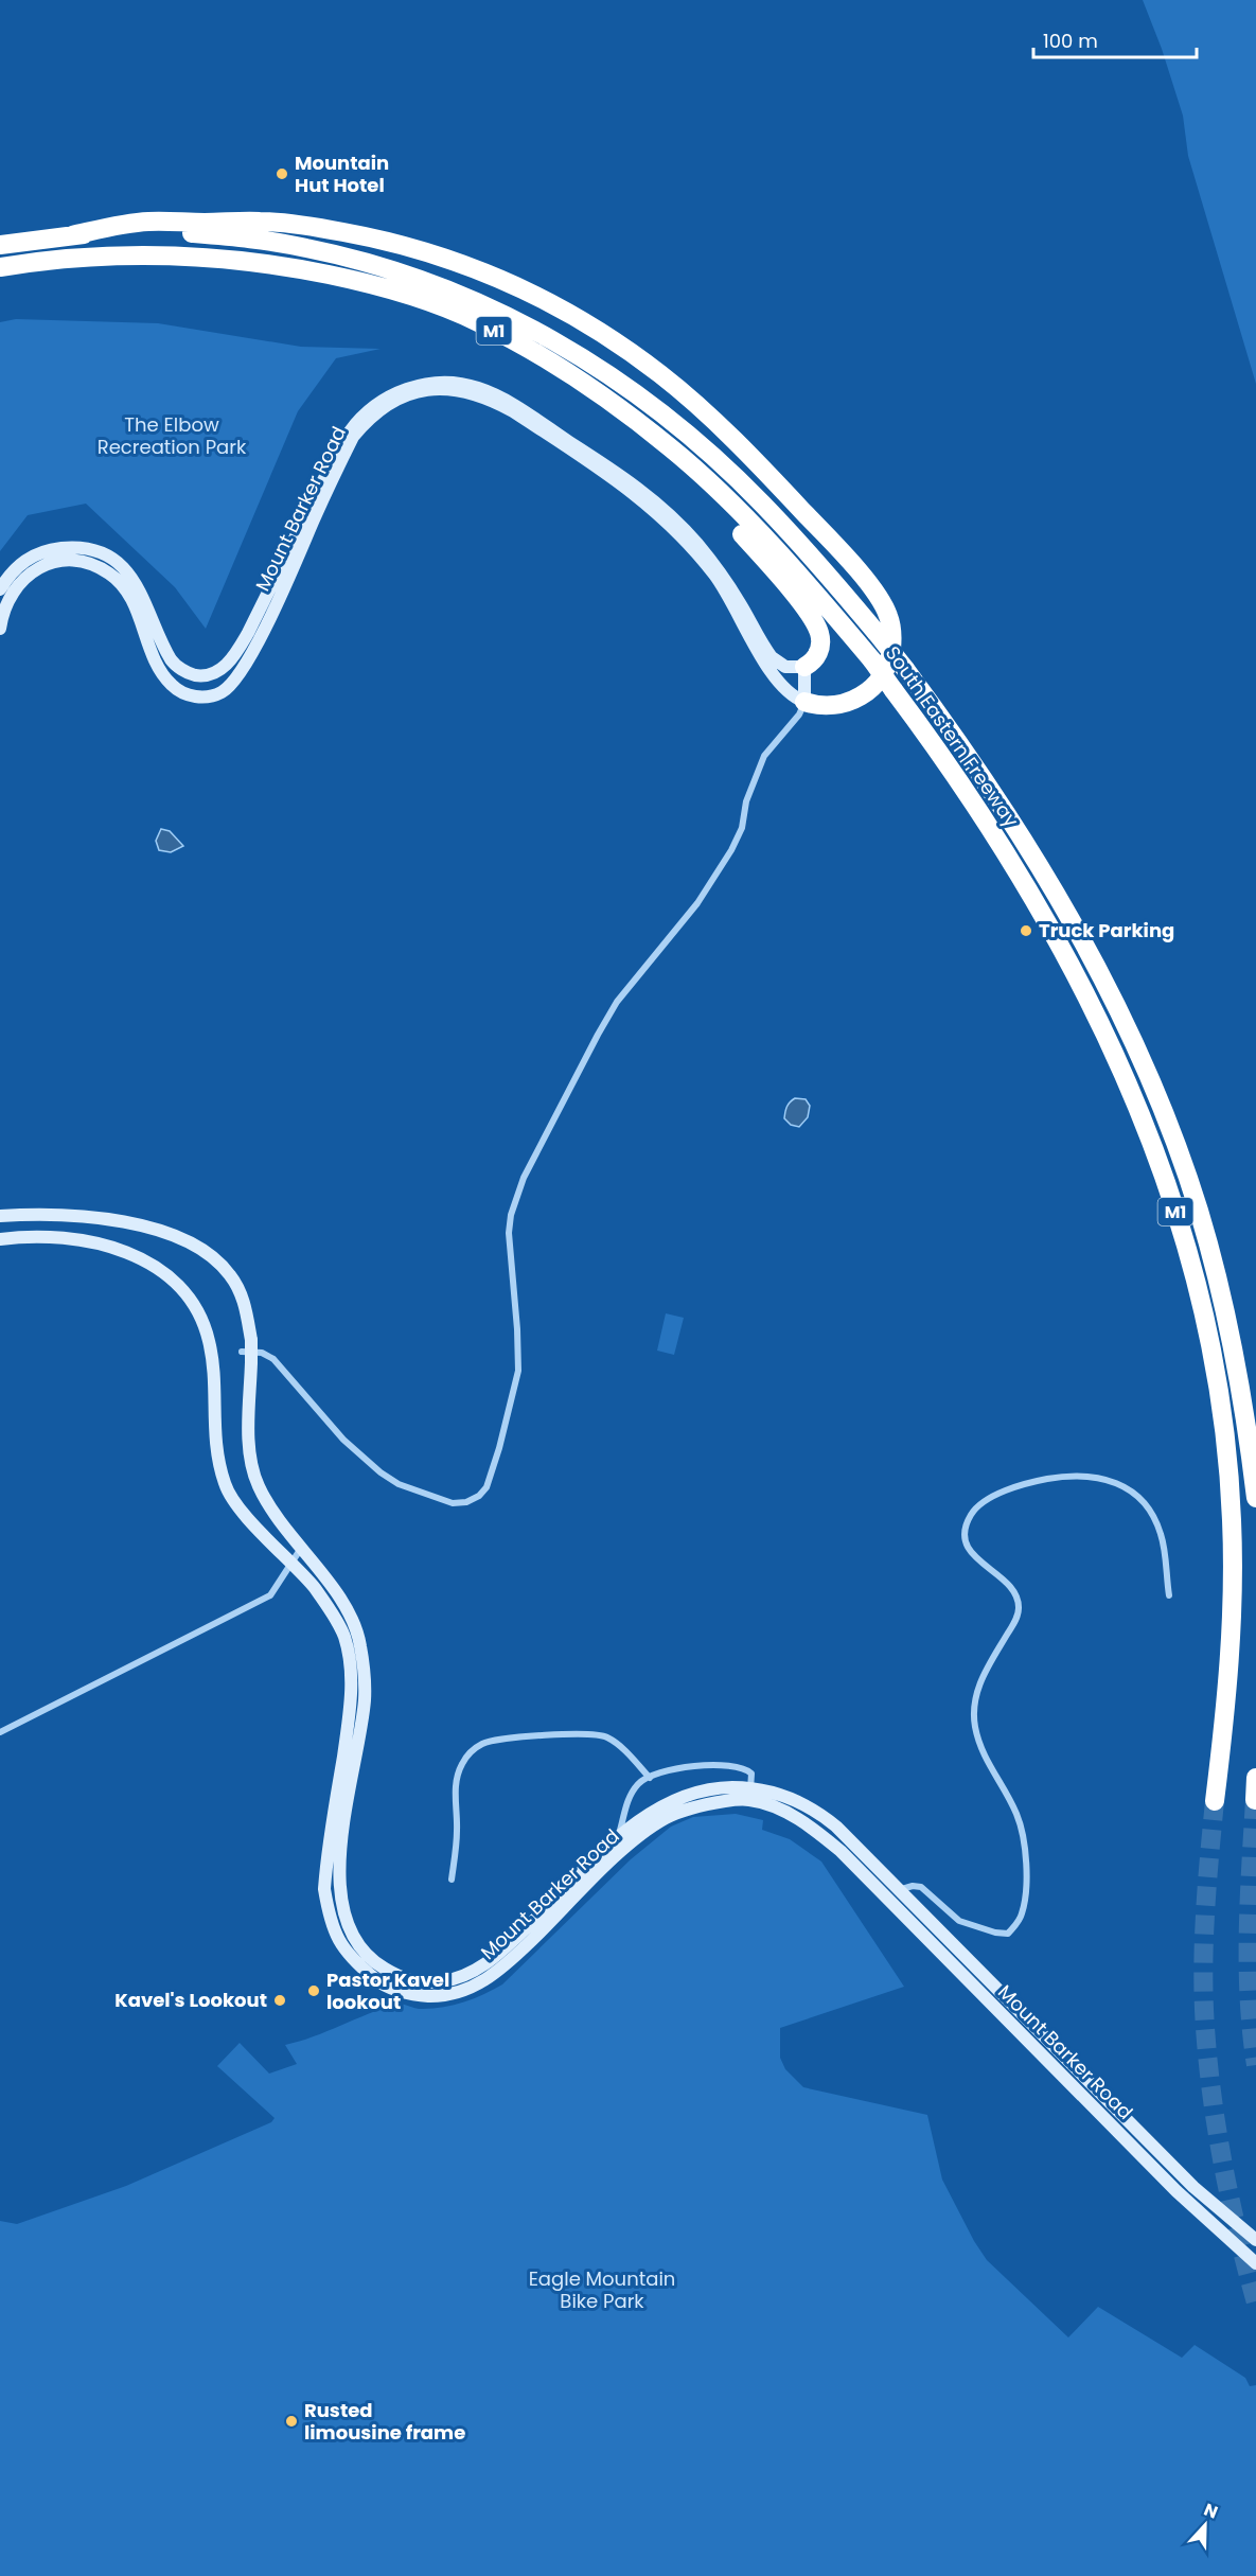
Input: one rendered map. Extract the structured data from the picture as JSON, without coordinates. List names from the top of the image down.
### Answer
{
  "streets": {
    "highway": ["M1", "South Eastern Freeway"],
    "main road": ["Mount Barker Road"]
  },
  "parks": ["The Elbow Recreation Park", "Eagle Mountain Bike Park"],
  "places": [
    "Mountain Hut Hotel",
    "Truck Parking",
    "Pastor Kavel lookout",
    "Kavel's Lookout",
    "Rusted limousine frame"
  ],
  "scale_bar": "100 m",
  "north": "top"
}
